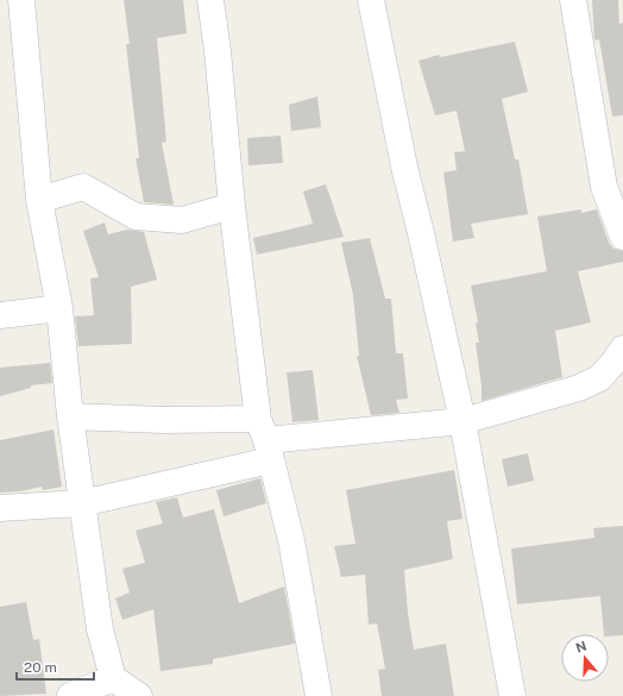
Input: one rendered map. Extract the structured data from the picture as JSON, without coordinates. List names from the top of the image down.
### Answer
{
  "scale_bar": "20 m",
  "north": "top"
}
